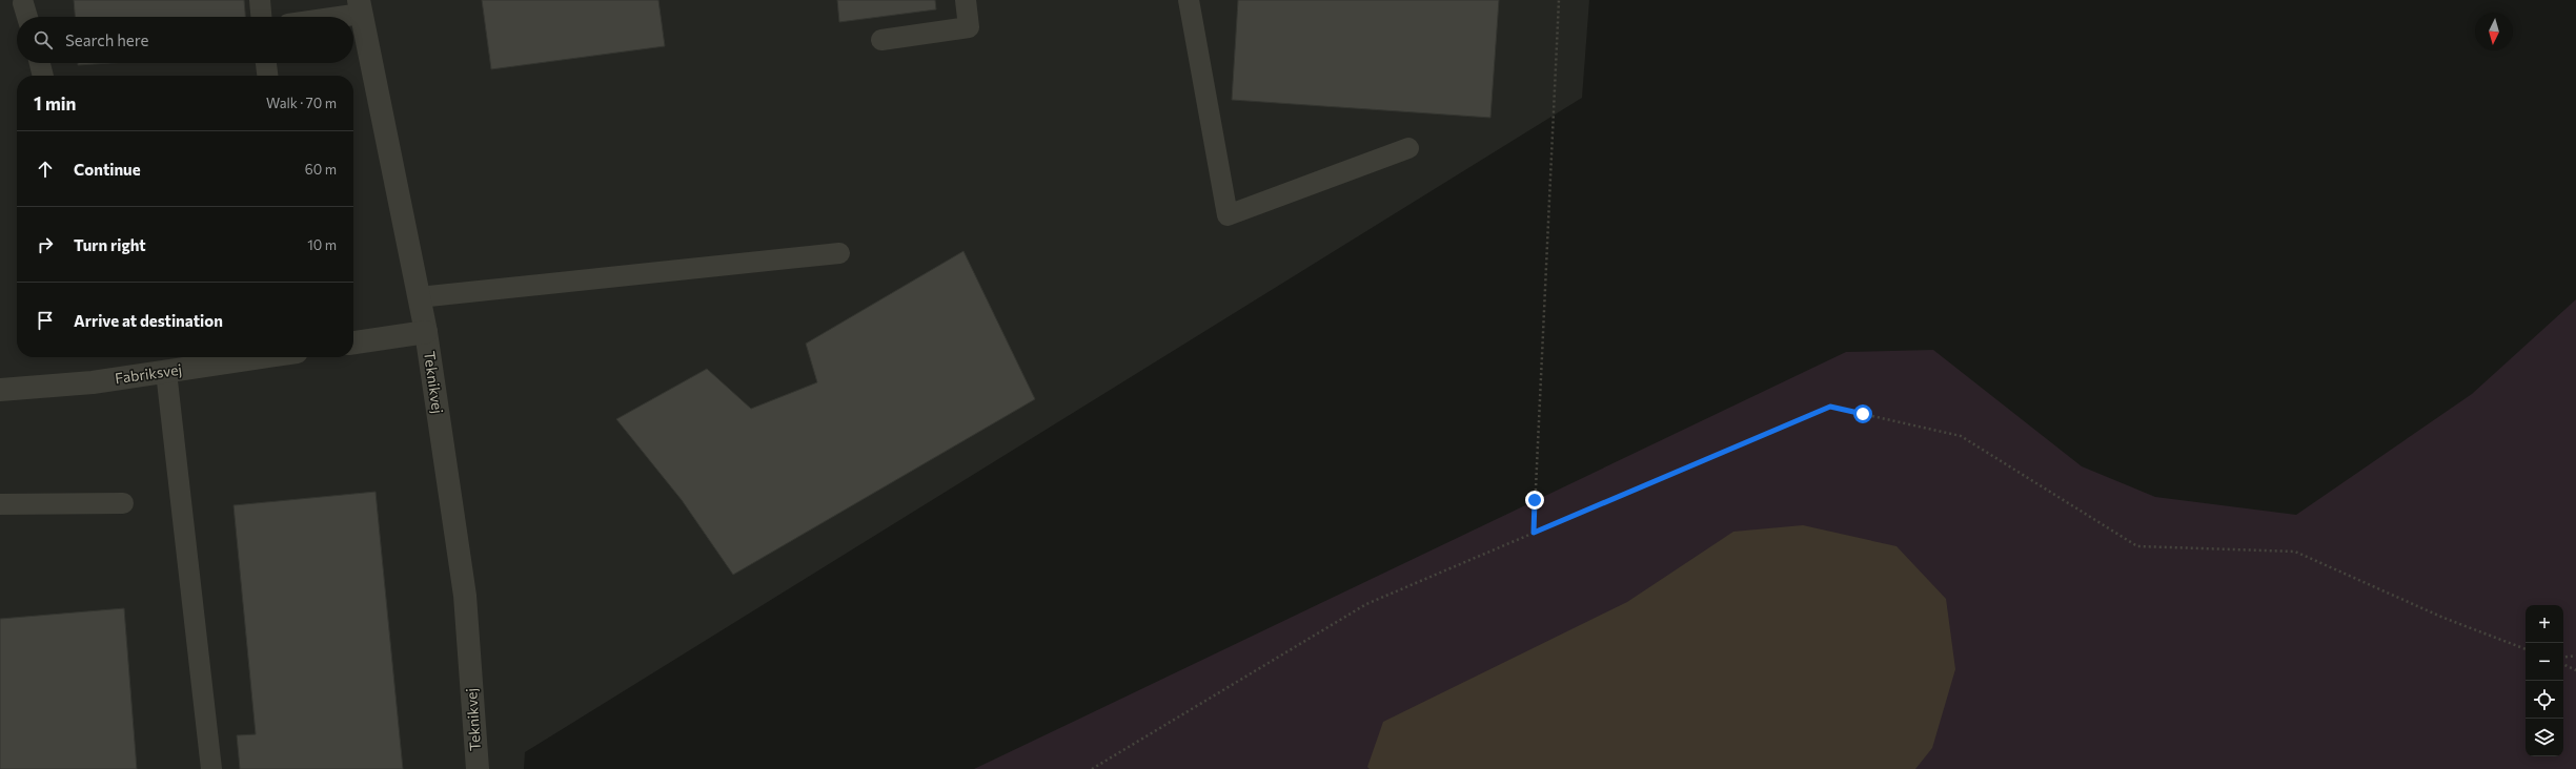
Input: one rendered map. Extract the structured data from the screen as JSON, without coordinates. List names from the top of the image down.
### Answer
{
  "streets": {
    "street": ["Fabriksvej", "Teknikvej"]
  },
  "north": "bottom",
  "page": {
    "search": "Search here",
    "heading": ["1 min", "Walk · 70 m"],
    "list": [
      ["Continue", "60 m"],
      ["Turn right", "10 m"],
      "Arrive at destination"
    ],
    "map_buttons": ["+", "−"]
  }
}
